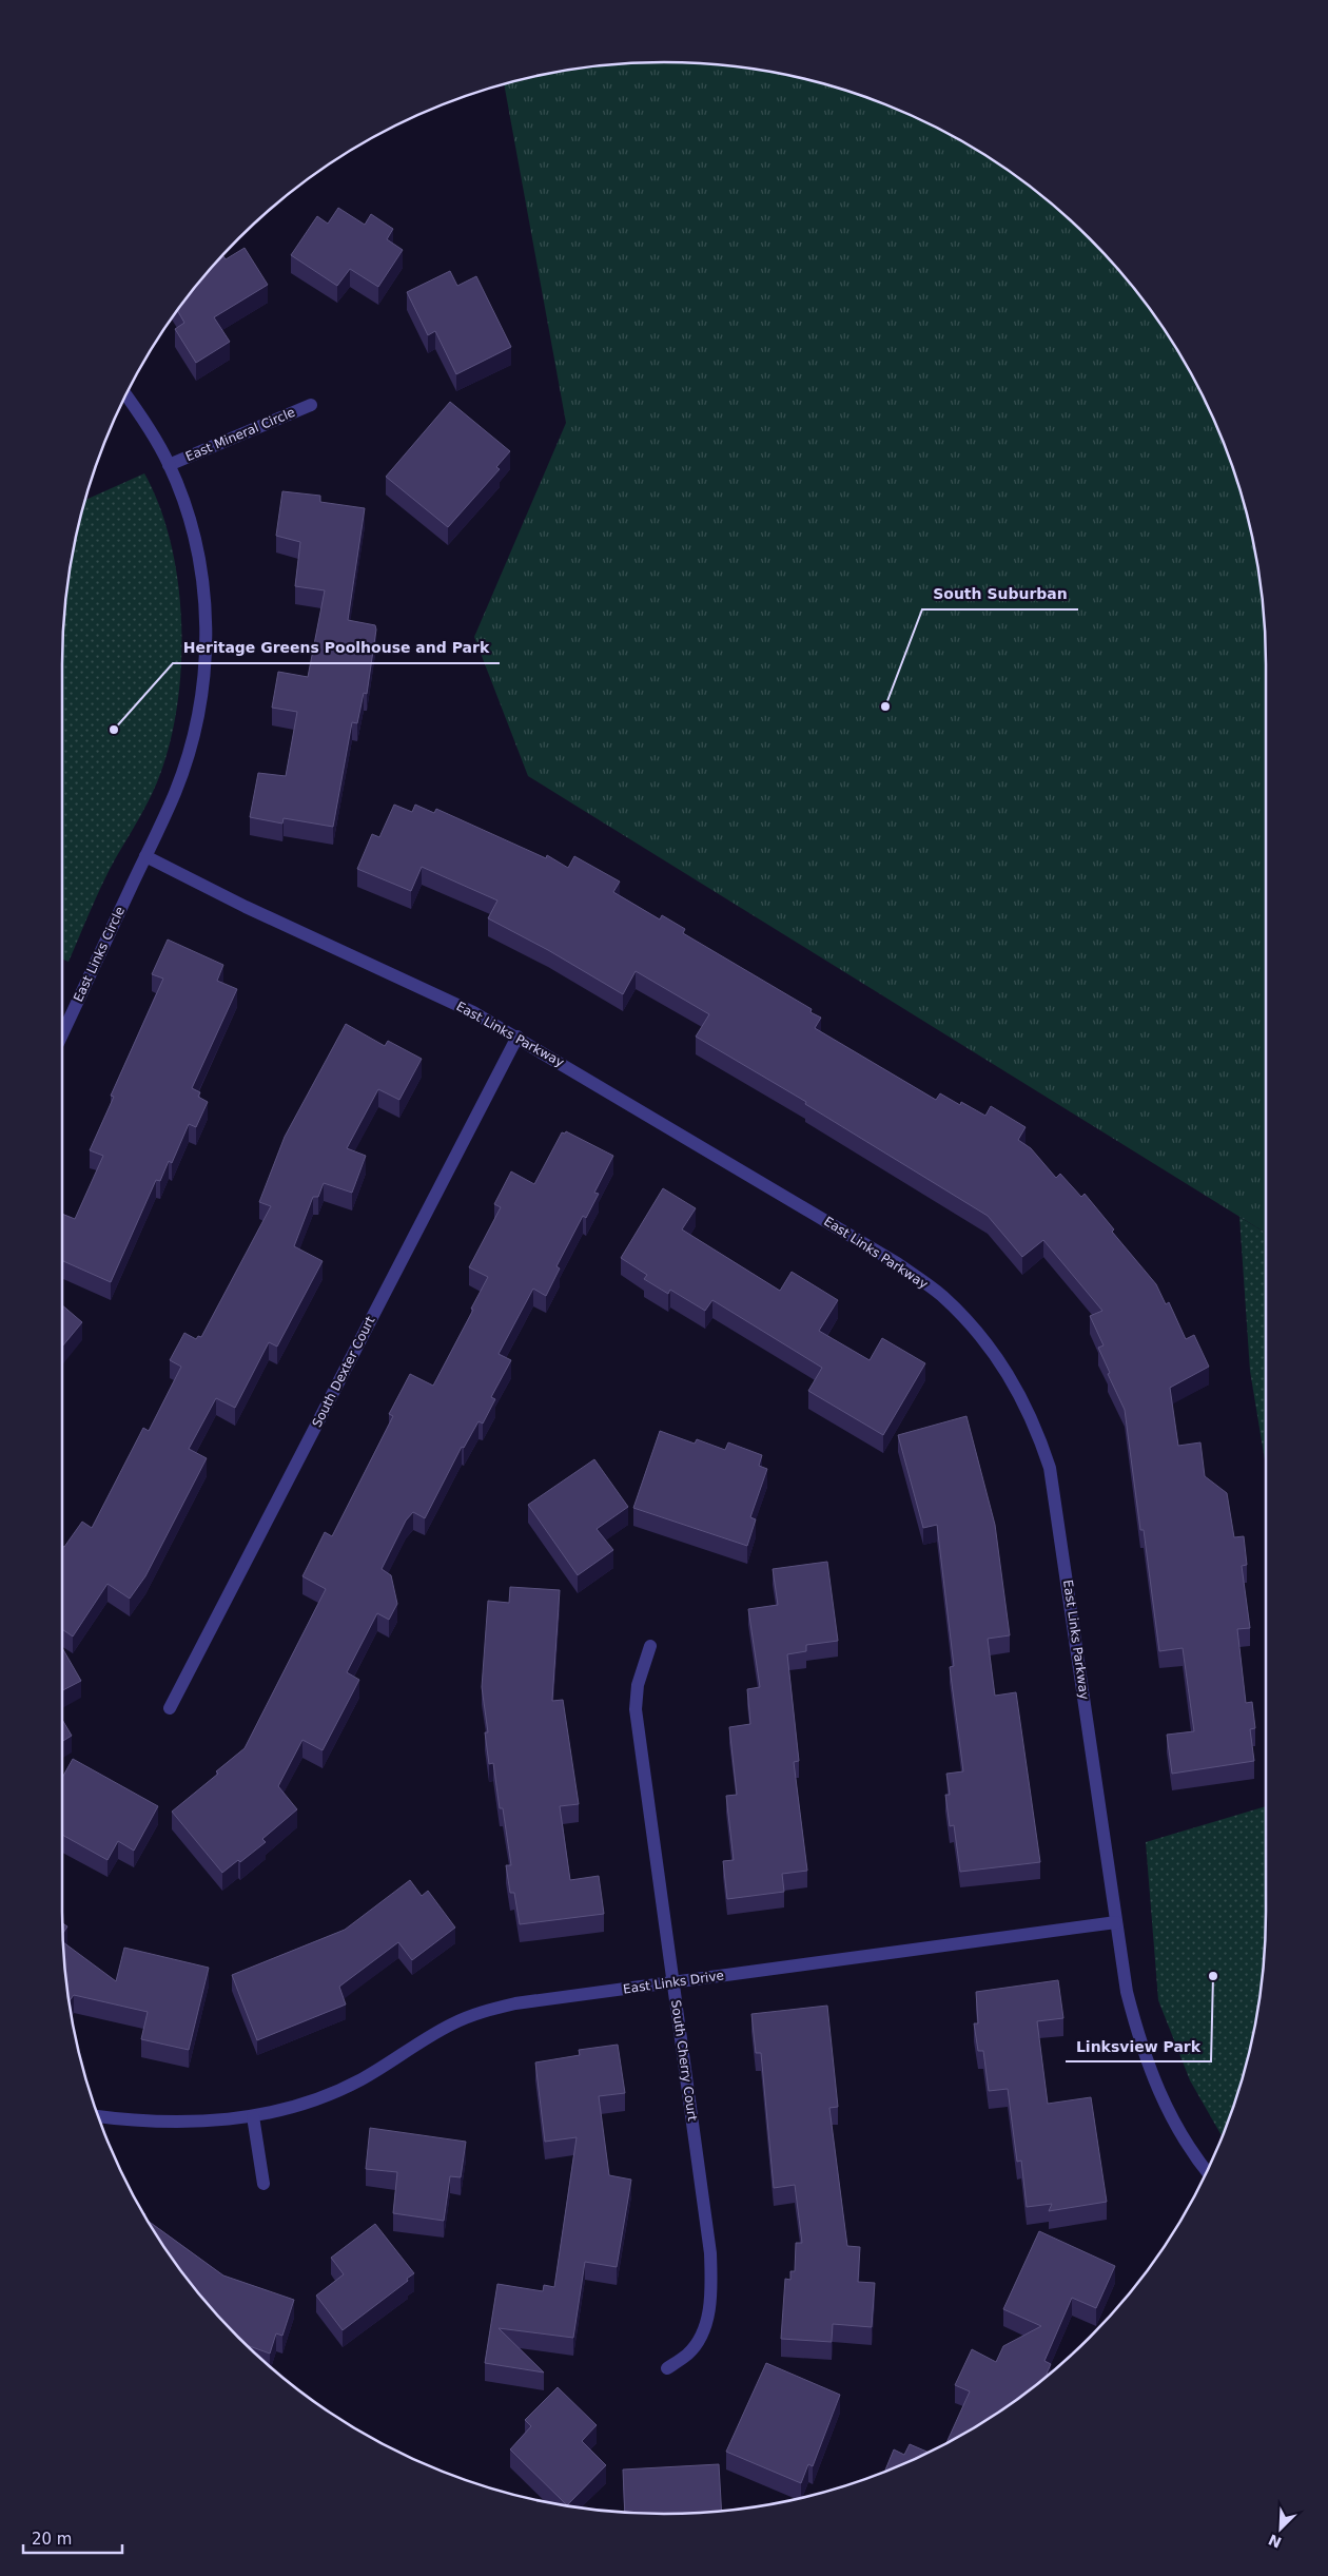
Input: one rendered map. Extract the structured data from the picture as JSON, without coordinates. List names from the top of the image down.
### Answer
{
  "streets": {
    "street": [
      "East Mineral Circle",
      "East Links Circle",
      "East Links Parkway",
      "South Dexter Court",
      "East Links Drive",
      "South Cherry Court"
    ]
  },
  "crossings": [
    ["East Mineral Circle", "East Links Circle"],
    ["East Mineral Circle", "East Links Parkway"],
    ["East Links Circle", "East Links Parkway"],
    ["East Links Parkway", "South Dexter Court"],
    ["East Links Parkway", "East Links Drive"],
    ["East Links Drive", "South Cherry Court"]
  ],
  "places": ["South Suburban", "Heritage Greens Poolhouse and Park", "Linksview Park"],
  "scale_bar": "20 m",
  "north": "bottom left"
}
